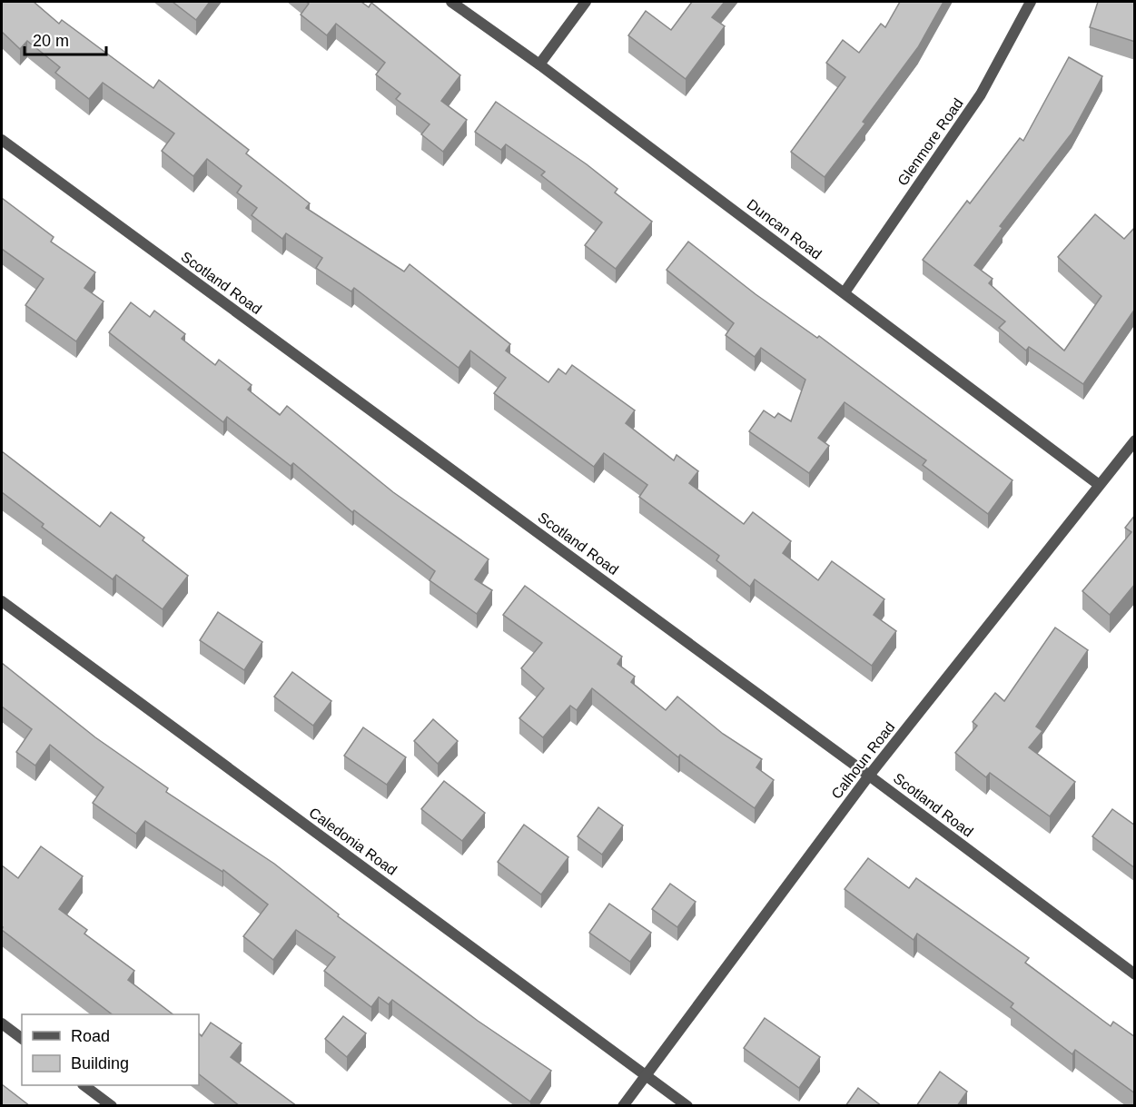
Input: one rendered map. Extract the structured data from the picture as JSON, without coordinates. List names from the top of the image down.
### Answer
{
  "streets": {
    "street": [
      "Glenmore Road",
      "Duncan Road",
      "Scotland Road",
      "Calhoun Road",
      "Caledonia Road"
    ]
  },
  "crossings": [
    ["Glenmore Road", "Duncan Road"],
    ["Duncan Road", "Calhoun Road"],
    ["Scotland Road", "Calhoun Road"],
    ["Calhoun Road", "Caledonia Road"]
  ],
  "legend": ["Road", "Building"],
  "scale_bar": "20 m"
}
